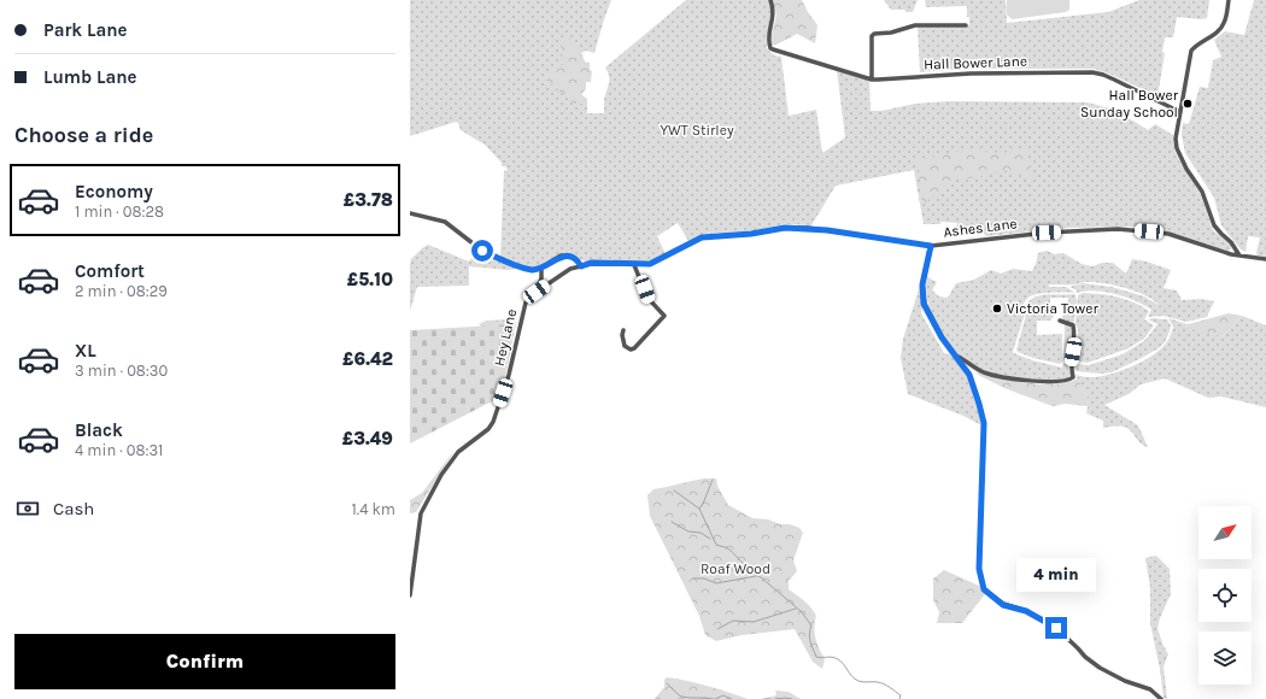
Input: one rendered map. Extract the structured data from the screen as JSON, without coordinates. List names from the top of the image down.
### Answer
{
  "streets": {
    "street": ["Hall Bower Lane", "Ashes Lane", "Hey Lane"]
  },
  "crossings": [
    ["Ashes Lane", "Hey Lane"]
  ],
  "parks": ["YWT Stirley", "Roaf Wood"],
  "places": ["Hall Bower Sunday School", "Victoria Tower"],
  "north": "top right",
  "page": {
    "banner": ["Park Lane", "Lumb Lane"],
    "heading": "Choose a ride",
    "list": [
      {
        "name": "Economy",
        "note": "1 min · 08:28",
        "value": "£3.78"
      },
      {
        "name": "Comfort",
        "note": "2 min · 08:29",
        "value": "£5.10"
      },
      {
        "name": "XL",
        "note": "3 min · 08:30",
        "value": "£6.42"
      },
      {
        "name": "Black",
        "note": "4 min · 08:31",
        "value": "£3.49"
      }
    ],
    "pay": ["Cash", "1.4 km"],
    "bubble": "4 min",
    "buttons": "Confirm"
  }
}
